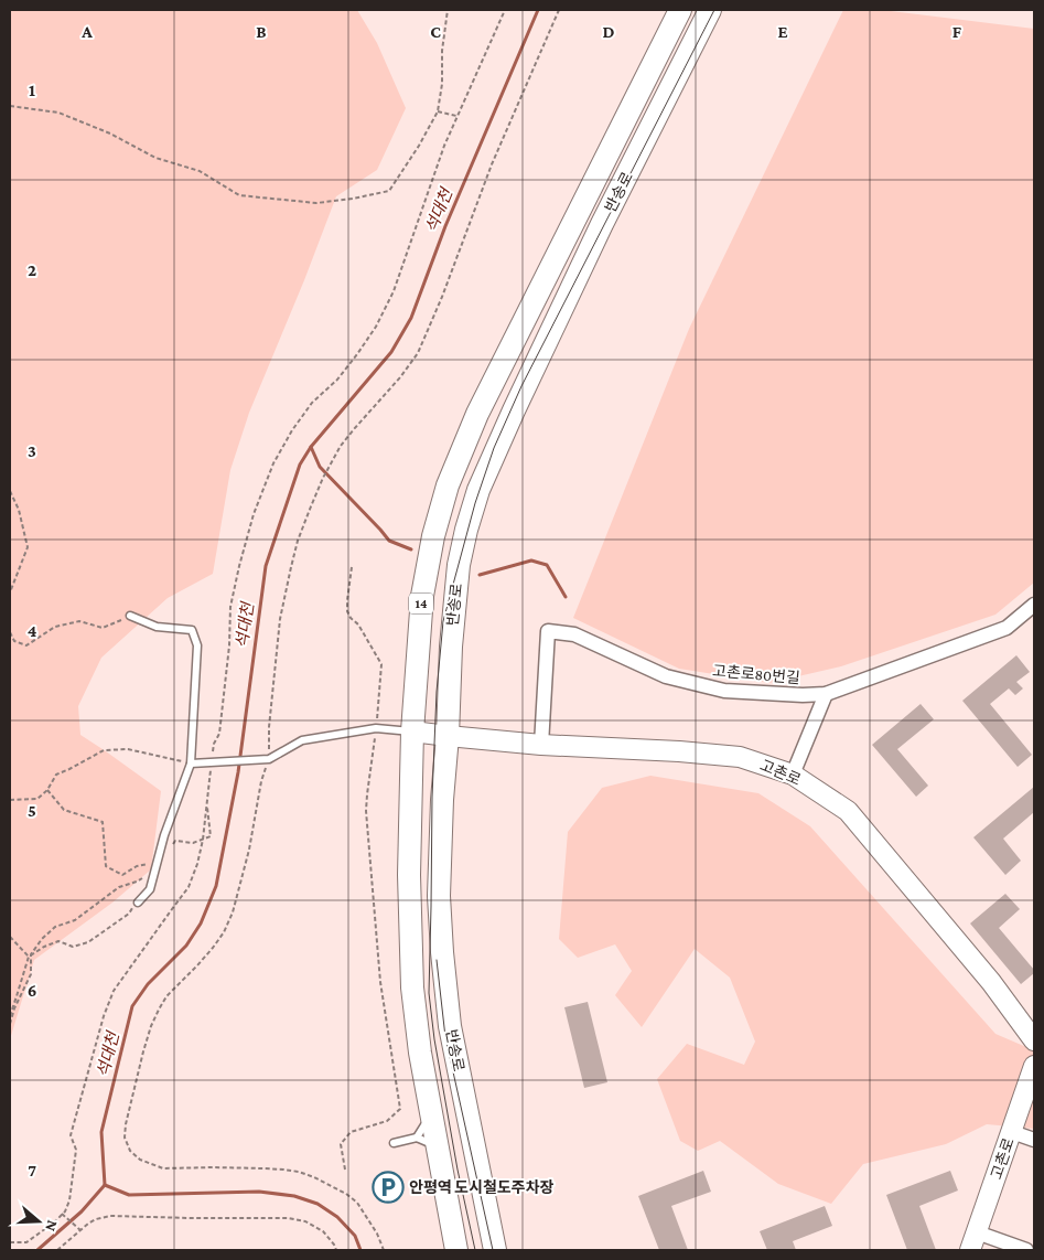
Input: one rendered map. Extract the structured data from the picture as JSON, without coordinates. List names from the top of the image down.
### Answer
{
  "streets": {
    "main road": ["반송로", "14"],
    "street": ["고촌로80번길", "고촌로"]
  },
  "crossings": [
    ["반송로", "고촌로"],
    ["고촌로80번길", "고촌로"]
  ],
  "water": ["석대천"],
  "places": {
    "parking": ["안평역 도시철도주차장"]
  },
  "north": "right",
  "grid": {
    "columns": [
      "A",
      "B",
      "C",
      "D",
      "E",
      "F"
    ],
    "rows": [
      "1",
      "2",
      "3",
      "4",
      "5",
      "6",
      "7"
    ]
  }
}
